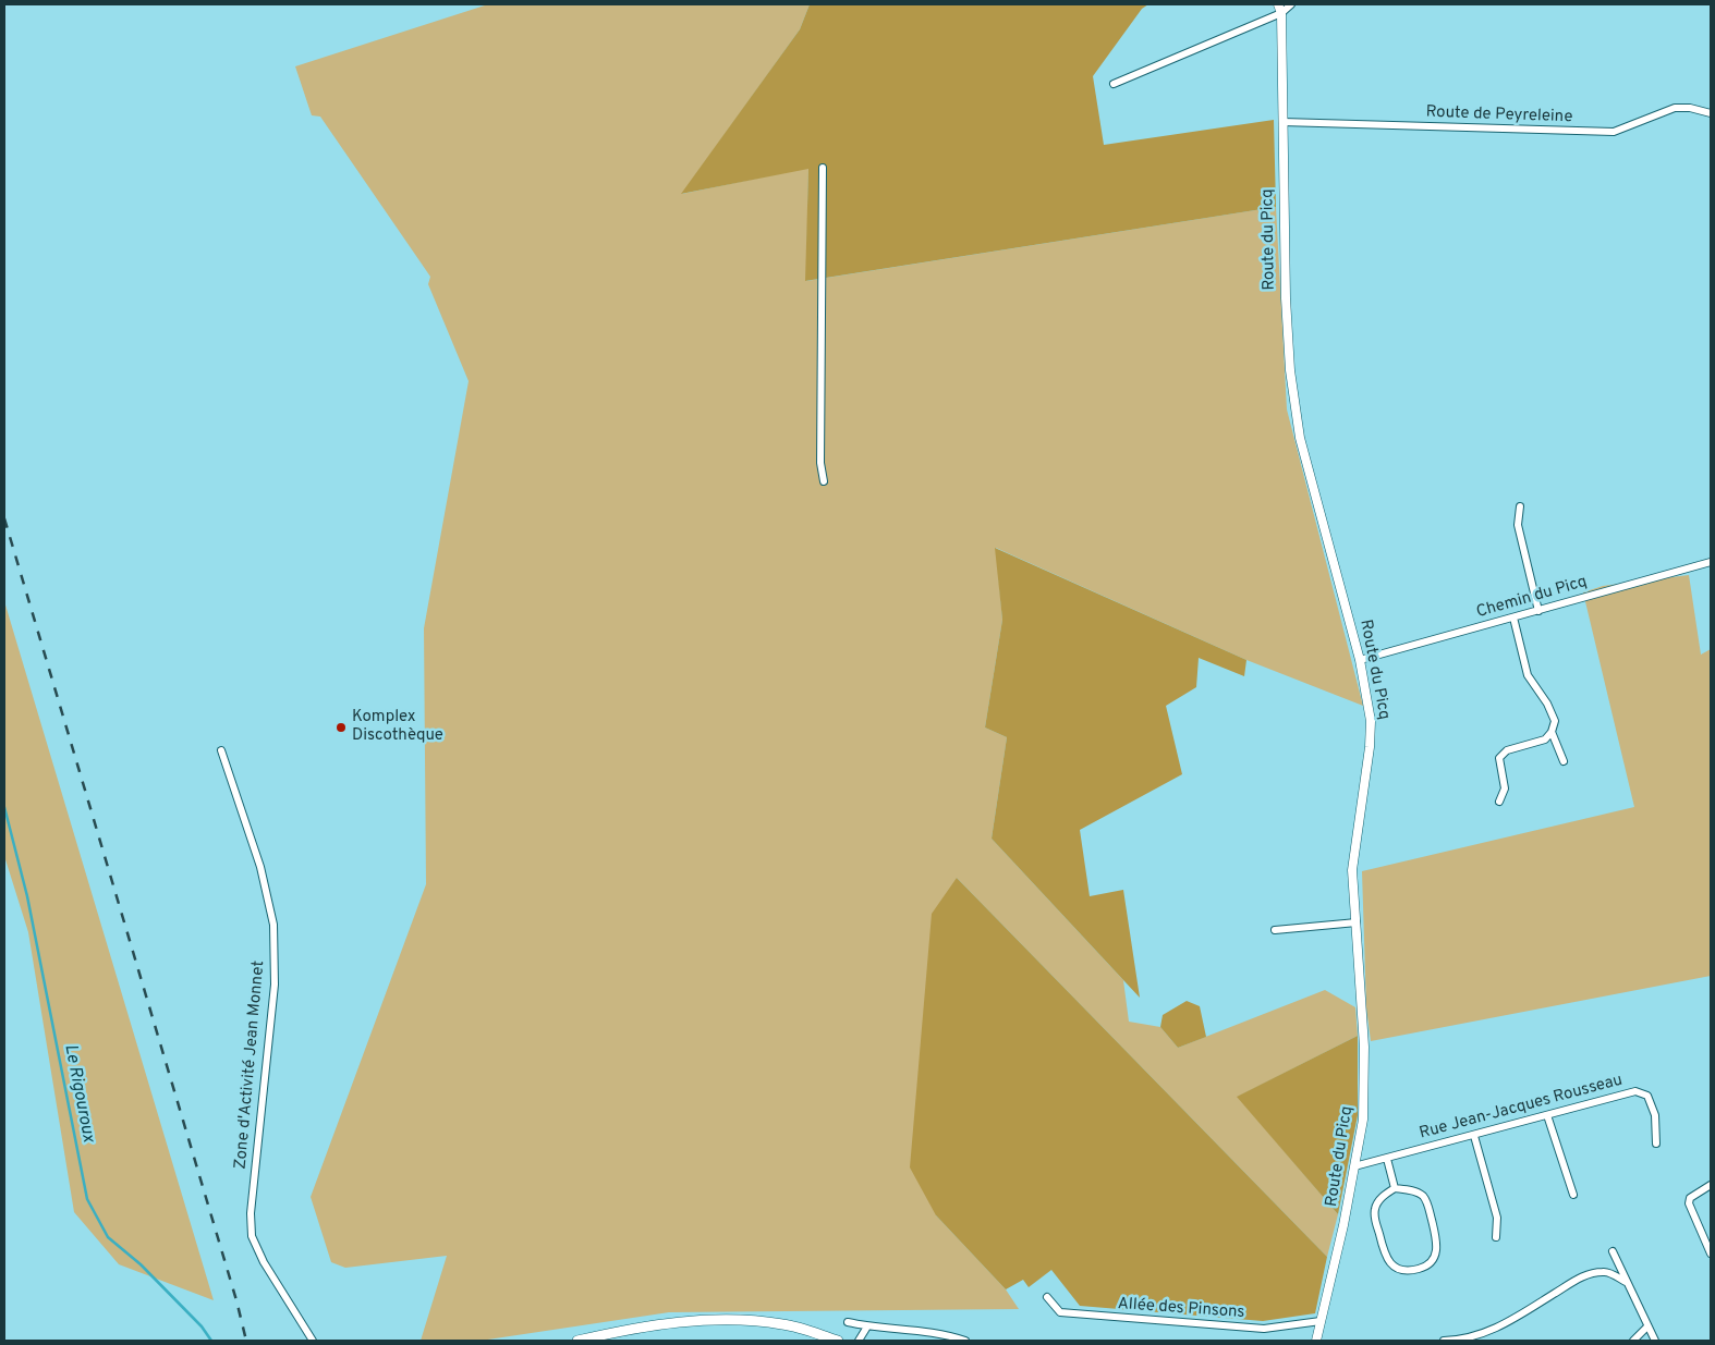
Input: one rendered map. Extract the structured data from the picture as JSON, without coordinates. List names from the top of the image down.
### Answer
{
  "streets": {
    "street": [
      "Route de Peyreleine",
      "Route du Picq",
      "Chemin du Picq",
      "Zone d'Activité Jean Monnet",
      "Rue Jean-Jacques Rousseau",
      "Allée des Pinsons"
    ]
  },
  "crossings": [
    ["Route de Peyreleine", "Route du Picq"],
    ["Route du Picq", "Chemin du Picq"],
    ["Route du Picq", "Rue Jean-Jacques Rousseau"],
    ["Route du Picq", "Allée des Pinsons"]
  ],
  "water": ["Le Rigouroux"],
  "places": ["Komplex Discothèque"]
}
